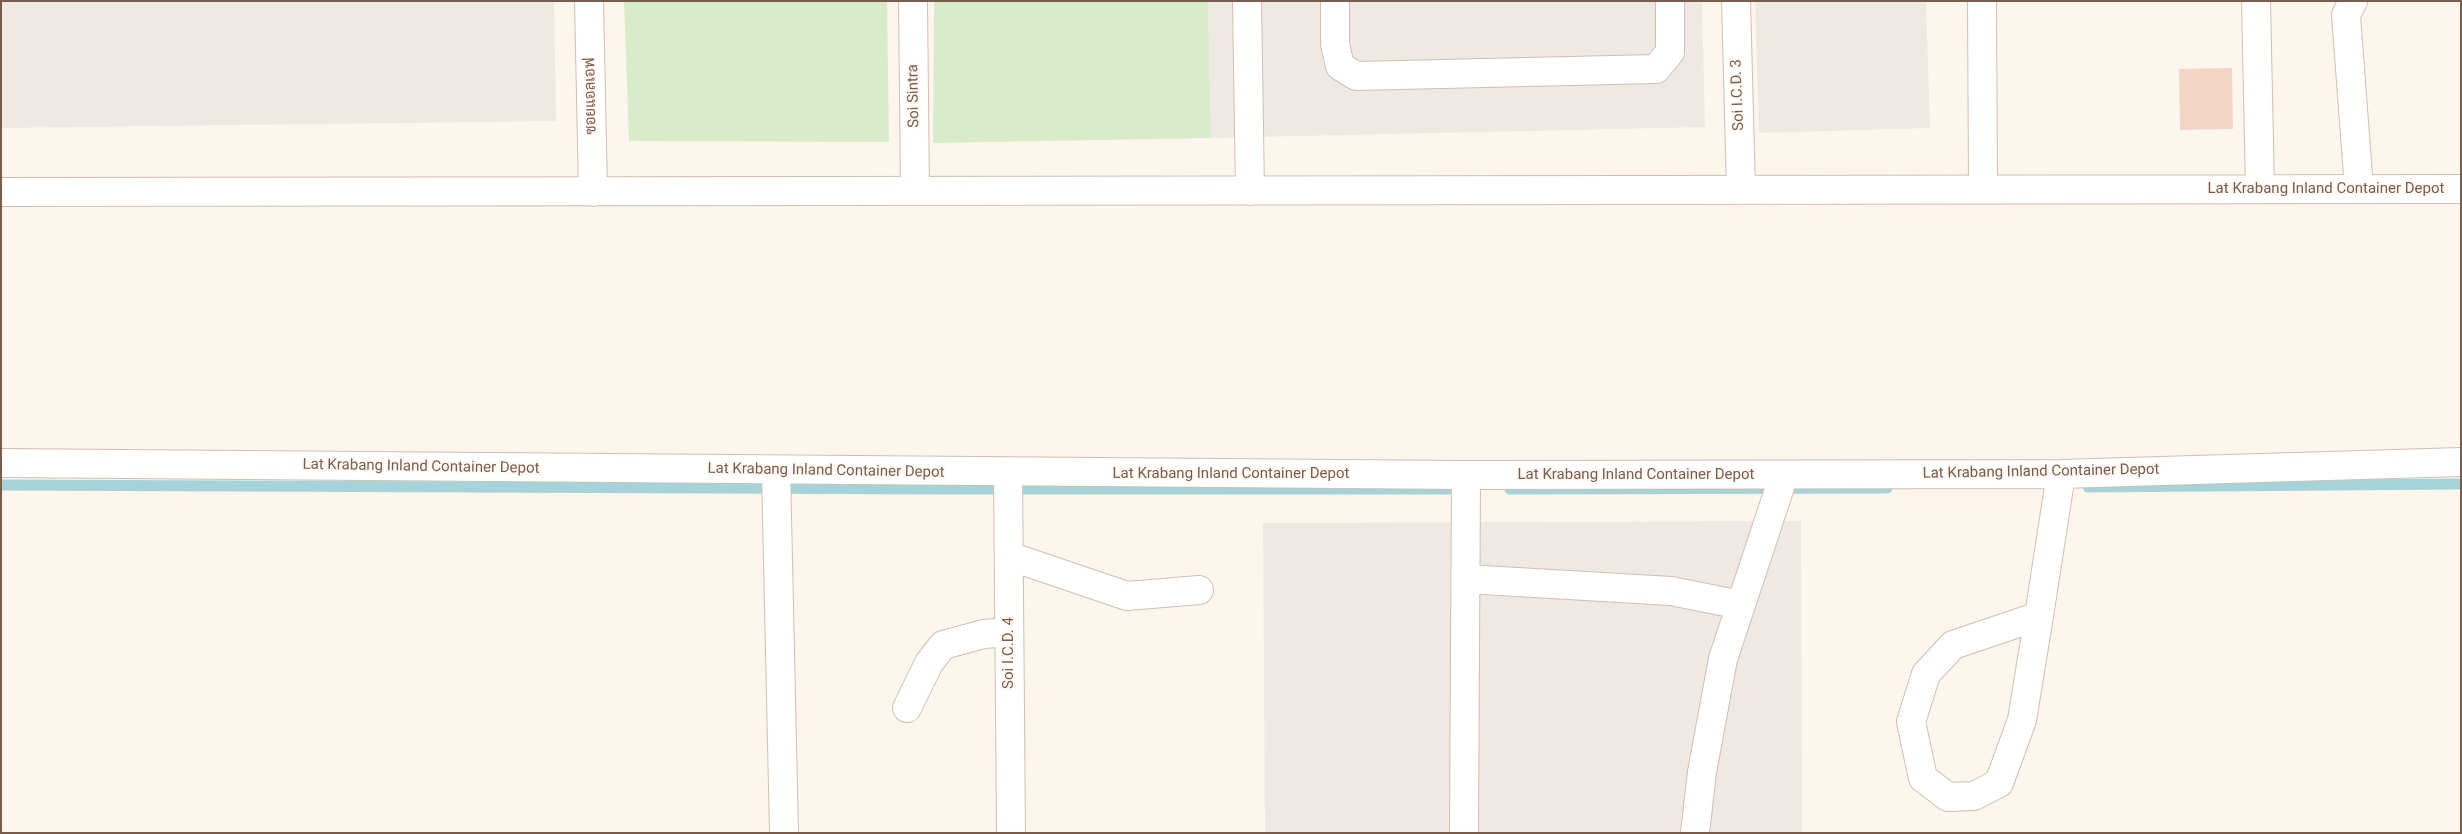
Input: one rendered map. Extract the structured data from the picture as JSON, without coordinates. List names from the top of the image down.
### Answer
{
  "streets": {
    "street": [
      "Soi I.C.D. 3",
      "ซอยแอลเอฟ",
      "Soi Sintra",
      "Lat Krabang Inland Container Depot",
      "Soi I.C.D. 4"
    ]
  },
  "crossings": [
    ["Soi I.C.D. 3", "Lat Krabang Inland Container Depot"],
    ["ซอยแอลเอฟ", "Lat Krabang Inland Container Depot"],
    ["Soi Sintra", "Lat Krabang Inland Container Depot"],
    ["Lat Krabang Inland Container Depot", "Soi I.C.D. 4"]
  ]
}
